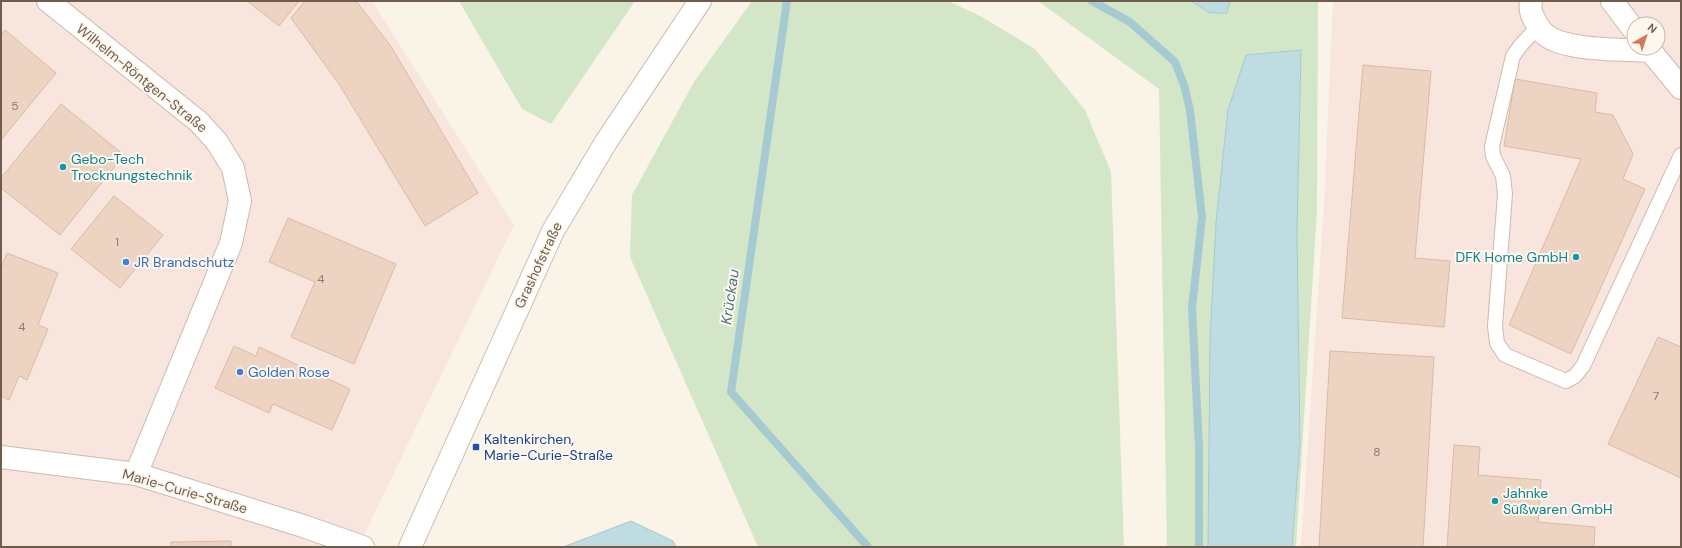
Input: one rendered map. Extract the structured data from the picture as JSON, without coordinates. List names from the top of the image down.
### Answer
{
  "streets": {
    "street": ["Wilhelm-Röntgen-Straße", "Grashofstraße", "Marie-Curie-Straße"]
  },
  "crossings": [
    ["Wilhelm-Röntgen-Straße", "Marie-Curie-Straße"]
  ],
  "water": ["Krückau"],
  "places": {
    "other": [
      "Gebo-Tech Trocknungstechnik",
      "DFK Home GmbH",
      "JR Brandschutz",
      "Golden Rose",
      "Jahnke Süßwaren GmbH"
    ],
    "transit": ["Kaltenkirchen, Marie-Curie-Straße"]
  },
  "house_numbers": [
    "5",
    "1",
    "4",
    "4",
    "7",
    "8"
  ],
  "north": "top right"
}
